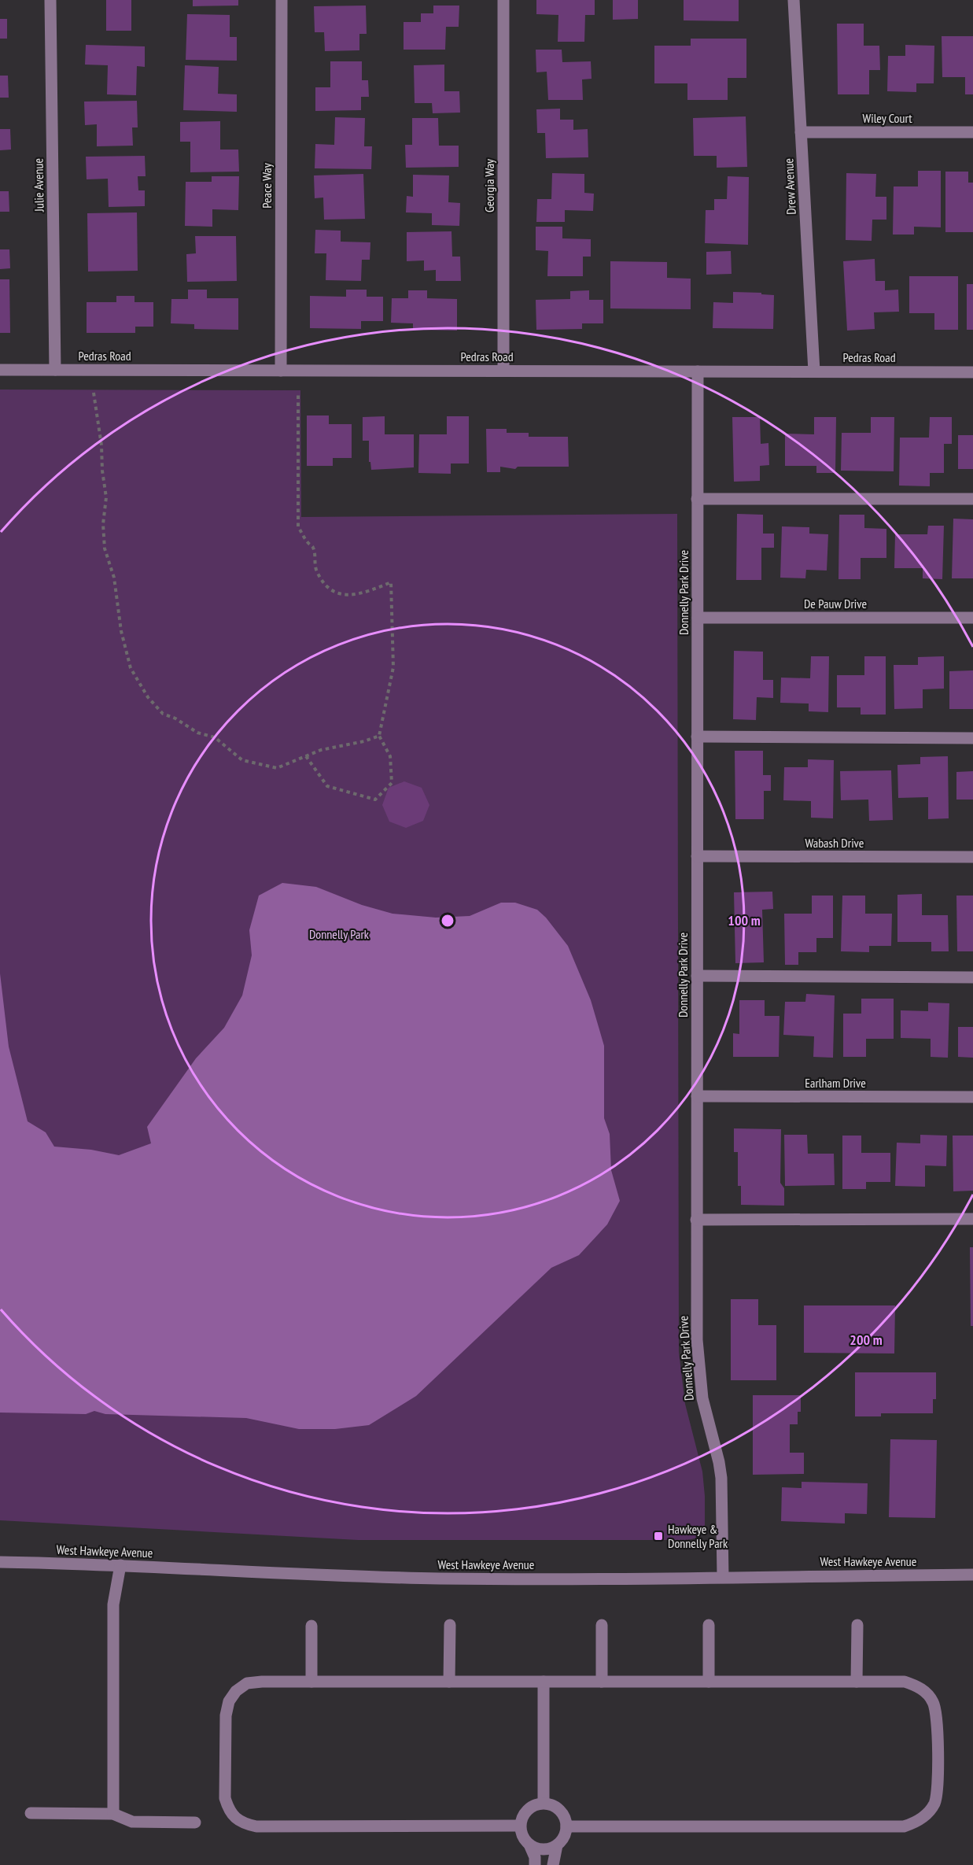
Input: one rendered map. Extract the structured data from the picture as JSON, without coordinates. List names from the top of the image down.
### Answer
{
  "streets": {
    "street": [
      "Wiley Court",
      "Julie Avenue",
      "Peace Way",
      "Georgia Way",
      "Drew Avenue",
      "Pedras Road",
      "Donnelly Park Drive",
      "De Pauw Drive",
      "Wabash Drive",
      "Earlham Drive",
      "West Hawkeye Avenue"
    ]
  },
  "crossings": [
    ["Wiley Court", "Drew Avenue"],
    ["Julie Avenue", "Pedras Road"],
    ["Peace Way", "Pedras Road"],
    ["Georgia Way", "Pedras Road"],
    ["Drew Avenue", "Pedras Road"],
    ["Pedras Road", "Donnelly Park Drive"],
    ["Donnelly Park Drive", "De Pauw Drive"],
    ["Donnelly Park Drive", "Wabash Drive"],
    ["Donnelly Park Drive", "Earlham Drive"],
    ["Donnelly Park Drive", "West Hawkeye Avenue"]
  ],
  "parks": ["Donnelly Park"],
  "places": {
    "transit": ["Hawkeye & Donnelly Park"]
  },
  "rings": ["100 m", "200 m"]
}
